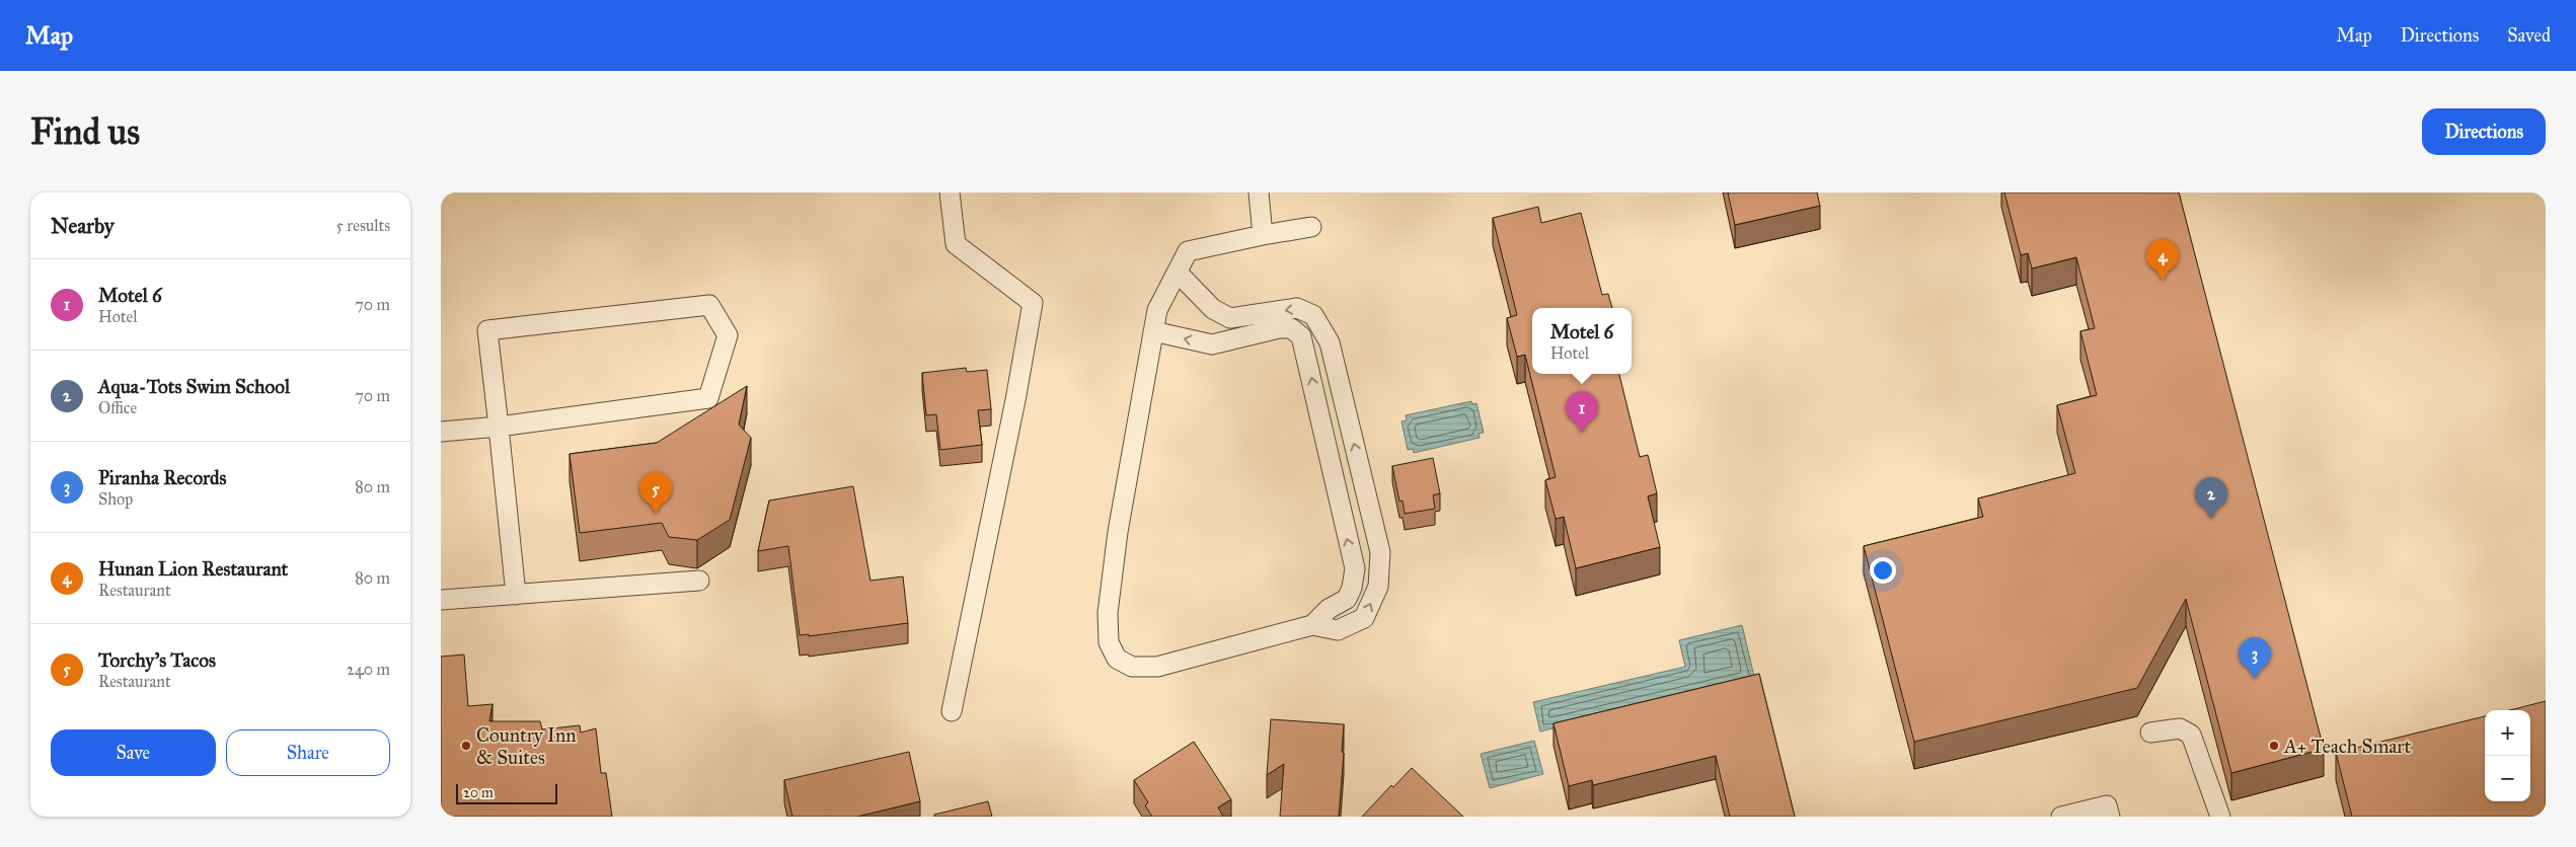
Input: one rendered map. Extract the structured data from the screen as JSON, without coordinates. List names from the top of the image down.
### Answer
{
  "places": ["Country Inn & Suites", "A+ Teach Smart"],
  "scale_bar": "20 m",
  "page": {
    "header": "Map",
    "nav": ["Map", "Directions", "Saved"],
    "buttons": [
      "Directions",
      ["Save", "Share"]
    ],
    "title": "Find us",
    "heading": ["Nearby", "5 results"],
    "pins": [
      "4",
      "1",
      "5",
      "2",
      "3"
    ],
    "list": [
      {
        "mark": "1",
        "name": "Motel 6",
        "note": "Hotel",
        "value": "70 m"
      },
      {
        "mark": "2",
        "name": "Aqua-Tots Swim School",
        "note": "Office",
        "value": "70 m"
      },
      {
        "mark": "3",
        "name": "Piranha Records",
        "note": "Shop",
        "value": "80 m"
      },
      {
        "mark": "4",
        "name": "Hunan Lion Restaurant",
        "note": "Restaurant",
        "value": "80 m"
      },
      {
        "mark": "5",
        "name": "Torchy's Tacos",
        "note": "Restaurant",
        "value": "240 m"
      }
    ],
    "popup": ["Motel 6", "Hotel"],
    "map_buttons": ["+", "−"],
    "scale": "20 m"
  }
}
